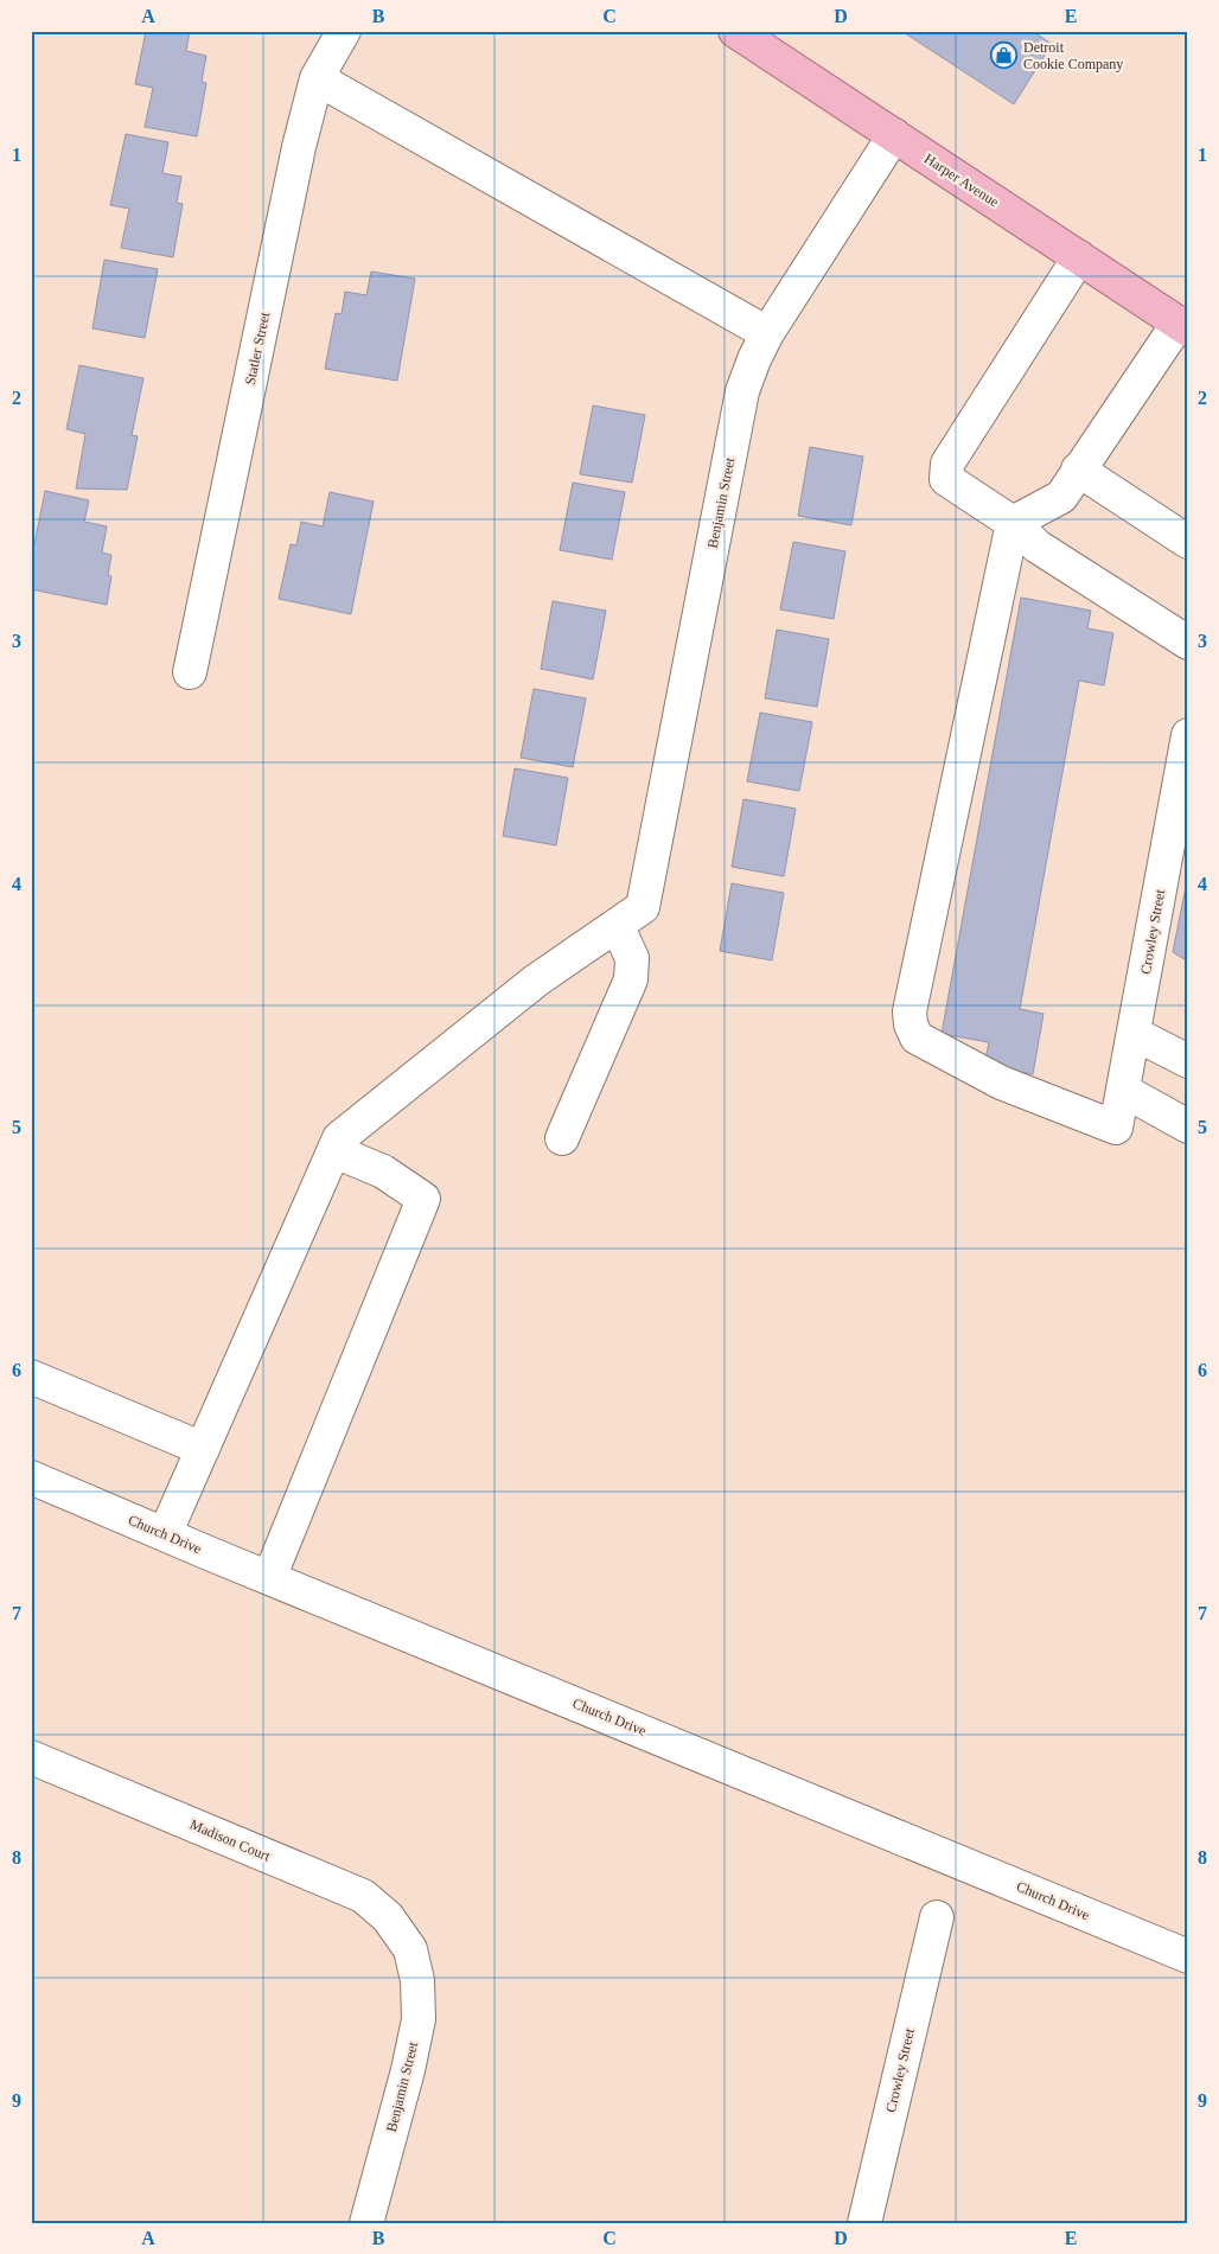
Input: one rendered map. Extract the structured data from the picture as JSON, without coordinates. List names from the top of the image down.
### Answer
{
  "streets": {
    "main road": ["Harper Avenue"],
    "street": [
      "Statler Street",
      "Benjamin Street",
      "Crowley Street",
      "Church Drive",
      "Madison Court"
    ]
  },
  "crossings": [
    ["Harper Avenue", "Benjamin Street"],
    ["Benjamin Street", "Madison Court"]
  ],
  "places": {
    "shop": ["Detroit Cookie Company"]
  },
  "grid": {
    "columns": [
      "A",
      "B",
      "C",
      "D",
      "E"
    ],
    "rows": [
      "1",
      "2",
      "3",
      "4",
      "5",
      "6",
      "7",
      "8",
      "9"
    ]
  }
}
